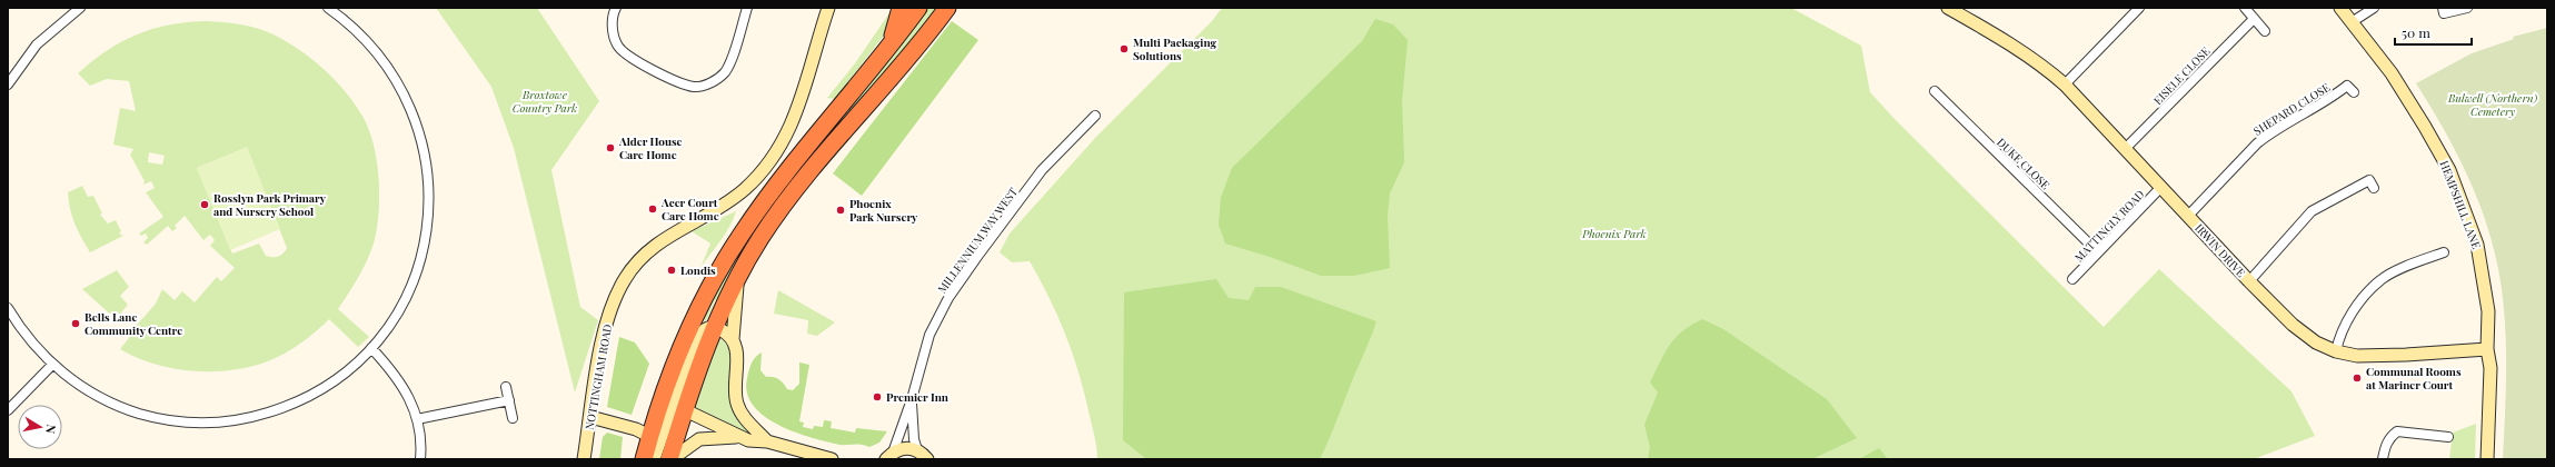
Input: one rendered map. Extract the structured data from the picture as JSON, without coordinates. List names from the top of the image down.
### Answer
{
  "streets": {
    "street": [
      "EISELE CLOSE",
      "SHEPARD CLOSE",
      "DUKE CLOSE",
      "HEMPSHILL LANE",
      "MATTINGLY ROAD",
      "MILLENNIUM WAY WEST",
      "IRWIN DRIVE",
      "NOTTINGHAM ROAD"
    ]
  },
  "crossings": [
    ["EISELE CLOSE", "IRWIN DRIVE"],
    ["SHEPARD CLOSE", "IRWIN DRIVE"],
    ["DUKE CLOSE", "MATTINGLY ROAD"],
    ["HEMPSHILL LANE", "IRWIN DRIVE"],
    ["MATTINGLY ROAD", "IRWIN DRIVE"]
  ],
  "parks": ["Broxtowe Country Park", "Bulwell (Northern) Cemetery", "Phoenix Park"],
  "places": [
    "Multi Packaging Solutions",
    "Alder House Care Home",
    "Rosslyn Park Primary and Nursery School",
    "Acer Court Care Home",
    "Phoenix Park Nursery",
    "Londis",
    "Bells Lane Community Centre",
    "Communal Rooms at Mariner Court",
    "Premier Inn"
  ],
  "scale_bar": "50 m",
  "north": "right"
}
